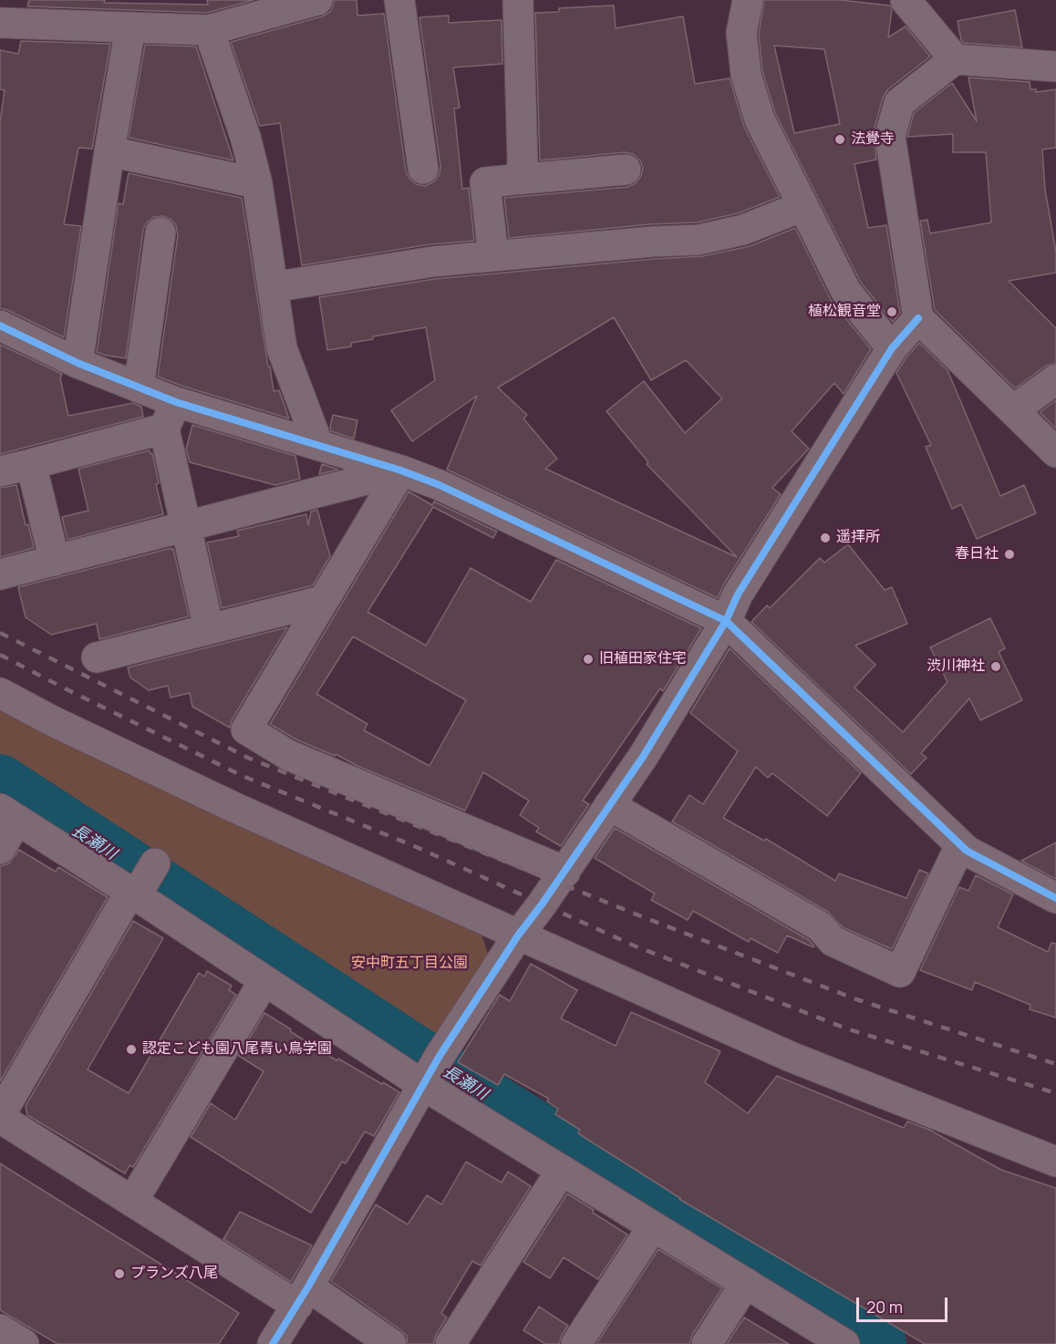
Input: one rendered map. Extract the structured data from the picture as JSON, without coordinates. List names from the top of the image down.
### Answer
{
  "water": ["長瀬川"],
  "parks": ["安中町五丁目公園"],
  "places": [
    "法覺寺",
    "植松観音堂",
    "遥拝所",
    "春日社",
    "旧植田家住宅",
    "渋川神社",
    "認定こども園八尾青い鳥学園",
    "プランズ八尾"
  ],
  "scale_bar": "20 m"
}
